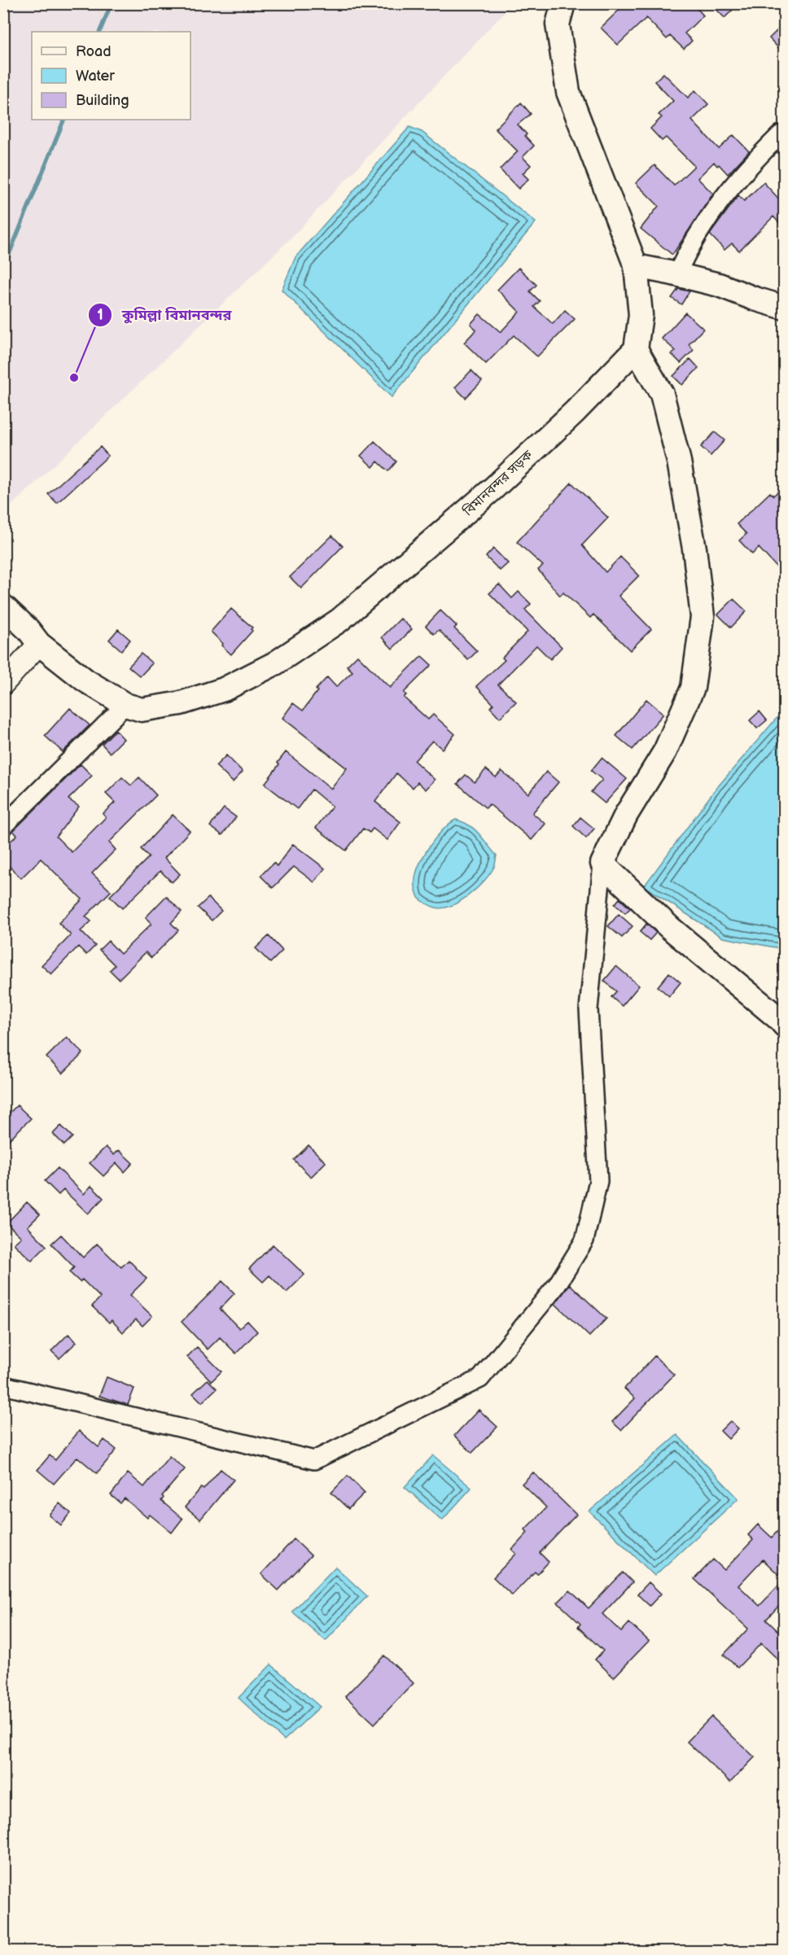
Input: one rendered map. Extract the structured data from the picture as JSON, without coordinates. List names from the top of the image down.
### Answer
{
  "streets": {
    "main road": ["বিমানবন্দর সড়ক"]
  },
  "places": ["কুমিল্লা বিমানবন্দর"],
  "legend": ["Road", "Water", "Building"]
}
